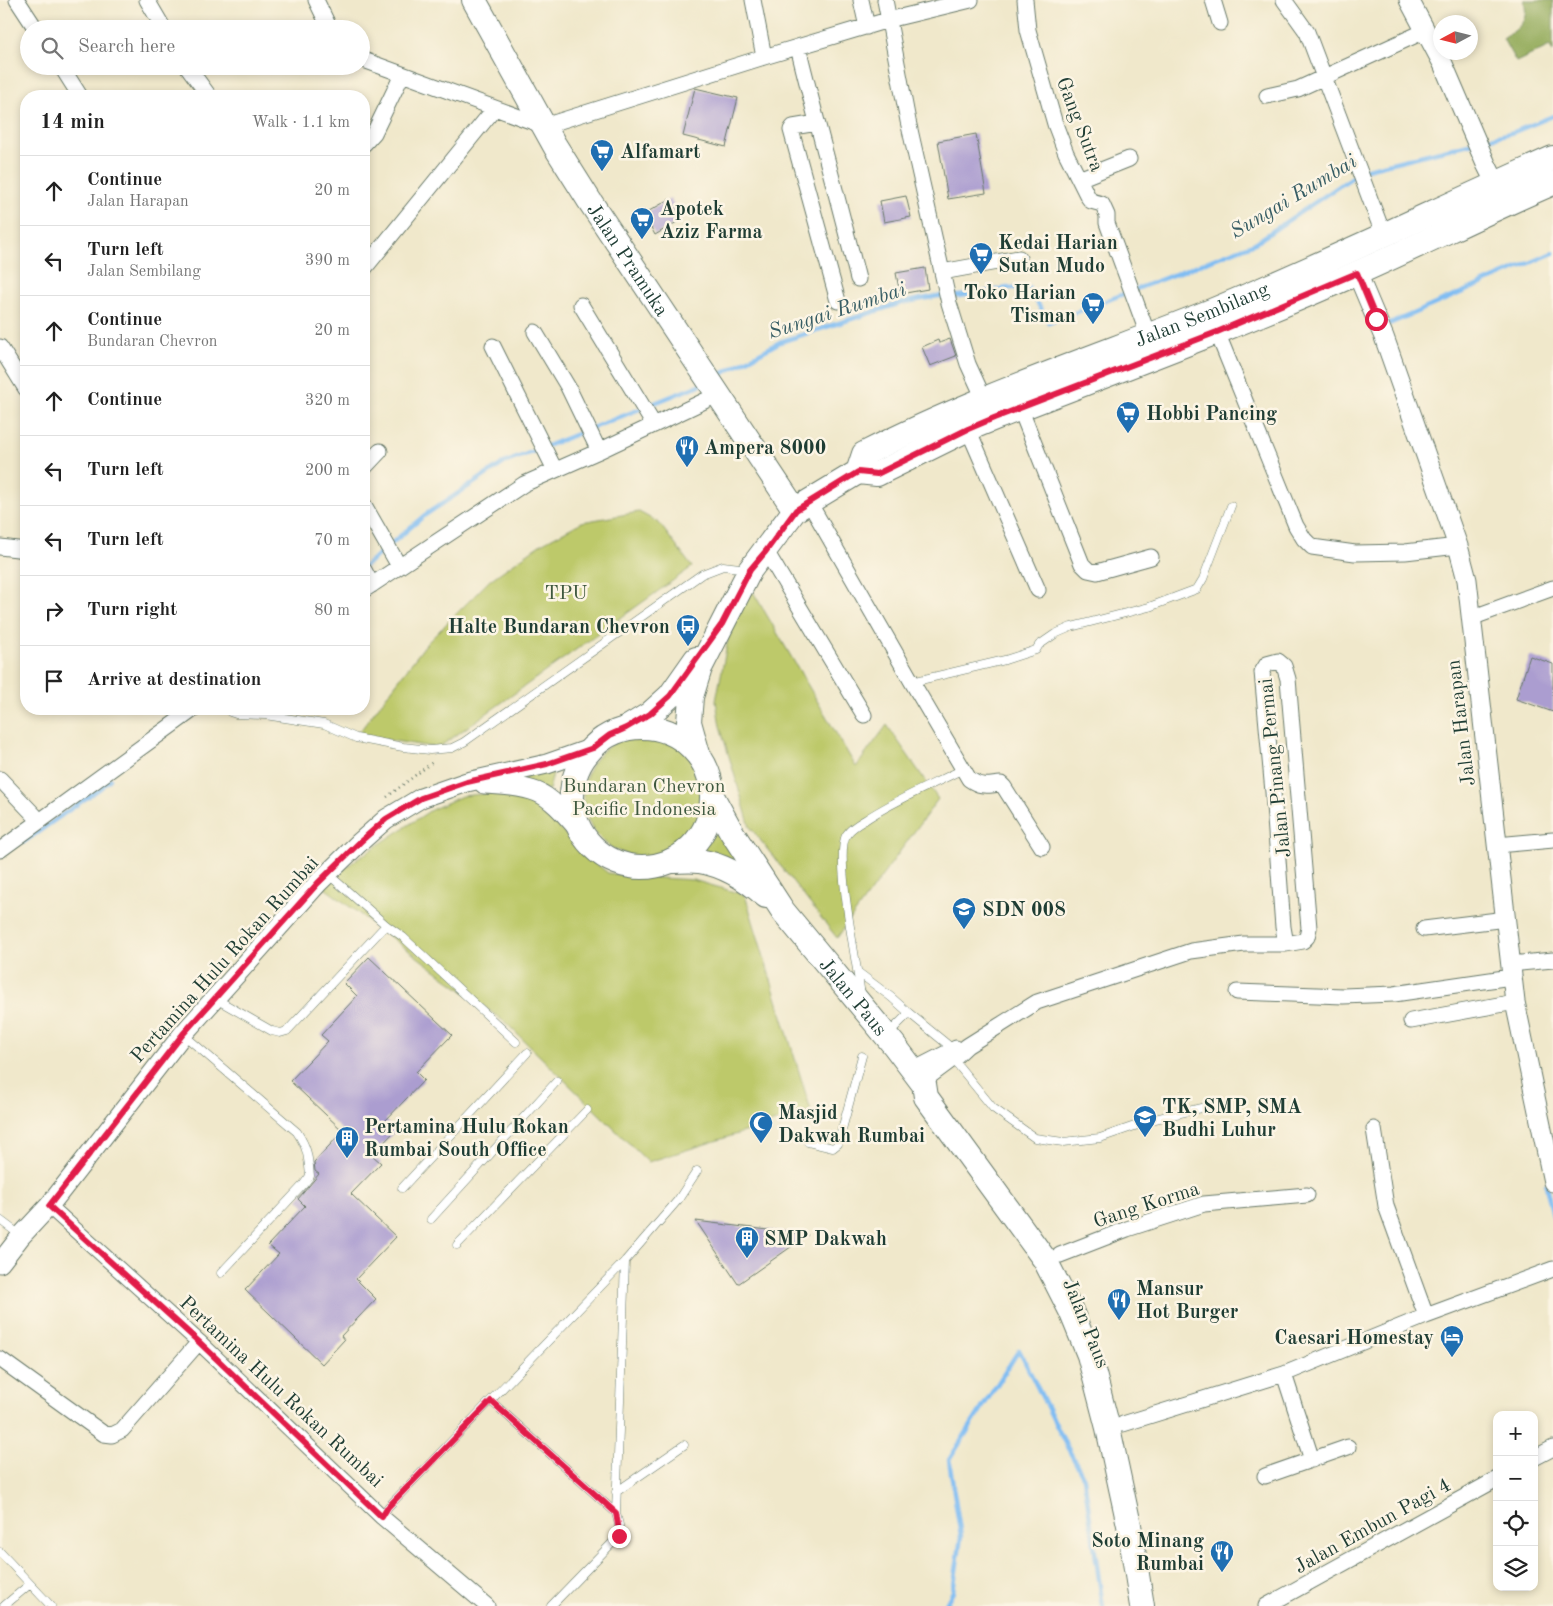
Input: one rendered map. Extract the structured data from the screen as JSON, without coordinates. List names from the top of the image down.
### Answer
{
  "streets": {
    "main road": ["Jalan Pramuka", "Jalan Sembilang", "Jalan Paus"],
    "street": [
      "Gang Sutra",
      "Jalan Harapan",
      "Jalan Pinang Permai",
      "Pertamina Hulu Rokan Rumbai",
      "Gang Korma",
      "Jalan Embun Pagi 4"
    ]
  },
  "crossings": [
    ["Gang Sutra", "Jalan Sembilang"],
    ["Jalan Pramuka", "Jalan Sembilang"],
    ["Jalan Sembilang", "Jalan Harapan"],
    ["Jalan Sembilang", "Pertamina Hulu Rokan Rumbai"],
    ["Jalan Sembilang", "Jalan Paus"],
    ["Jalan Pinang Permai", "Jalan Paus"],
    ["Pertamina Hulu Rokan Rumbai", "Jalan Paus"],
    ["Jalan Paus", "Gang Korma"]
  ],
  "water": ["Sungai Rumbai"],
  "parks": ["TPU", "Bundaran Chevron Pacific Indonesia"],
  "places": {
    "supermarket": [
      "Alfamart",
      "Apotek Aziz Farma",
      "Kedai Harian Sutan Mudo",
      "Toko Harian Tisman",
      "Hobbi Pancing"
    ],
    "restaurant": ["Ampera 8000", "Mansur Hot Burger", "Soto Minang Rumbai"],
    "bus stop": ["Halte Bundaran Chevron"],
    "school or university": ["SDN 008", "TK, SMP, SMA Budhi Luhur"],
    "mosque": ["Masjid Dakwah Rumbai"],
    "building": ["Pertamina Hulu Rokan Rumbai South Office", "SMP Dakwah"],
    "hotel": ["Caesari Homestay"]
  },
  "north": "left",
  "page": {
    "search": "Search here",
    "heading": ["14 min", "Walk · 1.1 km"],
    "list": [
      ["Continue", "Jalan Harapan", "20 m"],
      ["Turn left", "Jalan Sembilang", "390 m"],
      ["Continue", "Bundaran Chevron", "20 m"],
      ["Continue", "320 m"],
      ["Turn left", "200 m"],
      ["Turn left", "70 m"],
      ["Turn right", "80 m"],
      "Arrive at destination"
    ],
    "map_buttons": ["+", "−"]
  }
}
